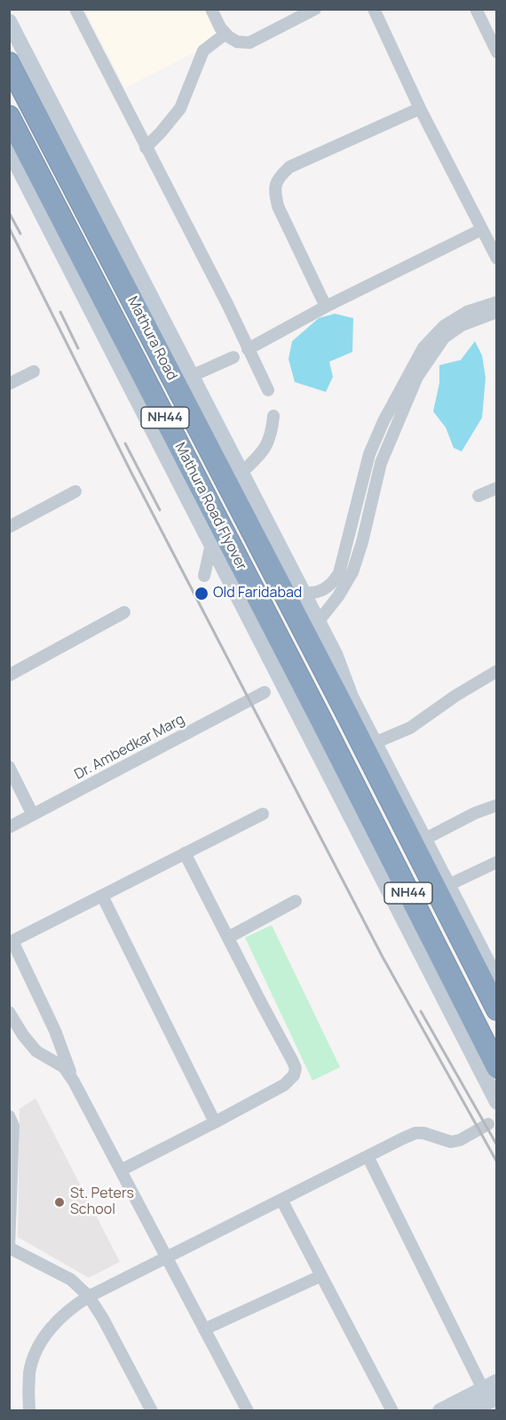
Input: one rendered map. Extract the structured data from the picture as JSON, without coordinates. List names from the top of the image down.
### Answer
{
  "streets": {
    "highway": ["Mathura Road", "NH44", "Mathura Road Flyover"],
    "street": ["Dr. Ambedkar Marg"]
  },
  "crossings": [
    ["Mathura Road", "NH44"]
  ],
  "places": ["Old Faridabad", "St. Peters School"]
}
